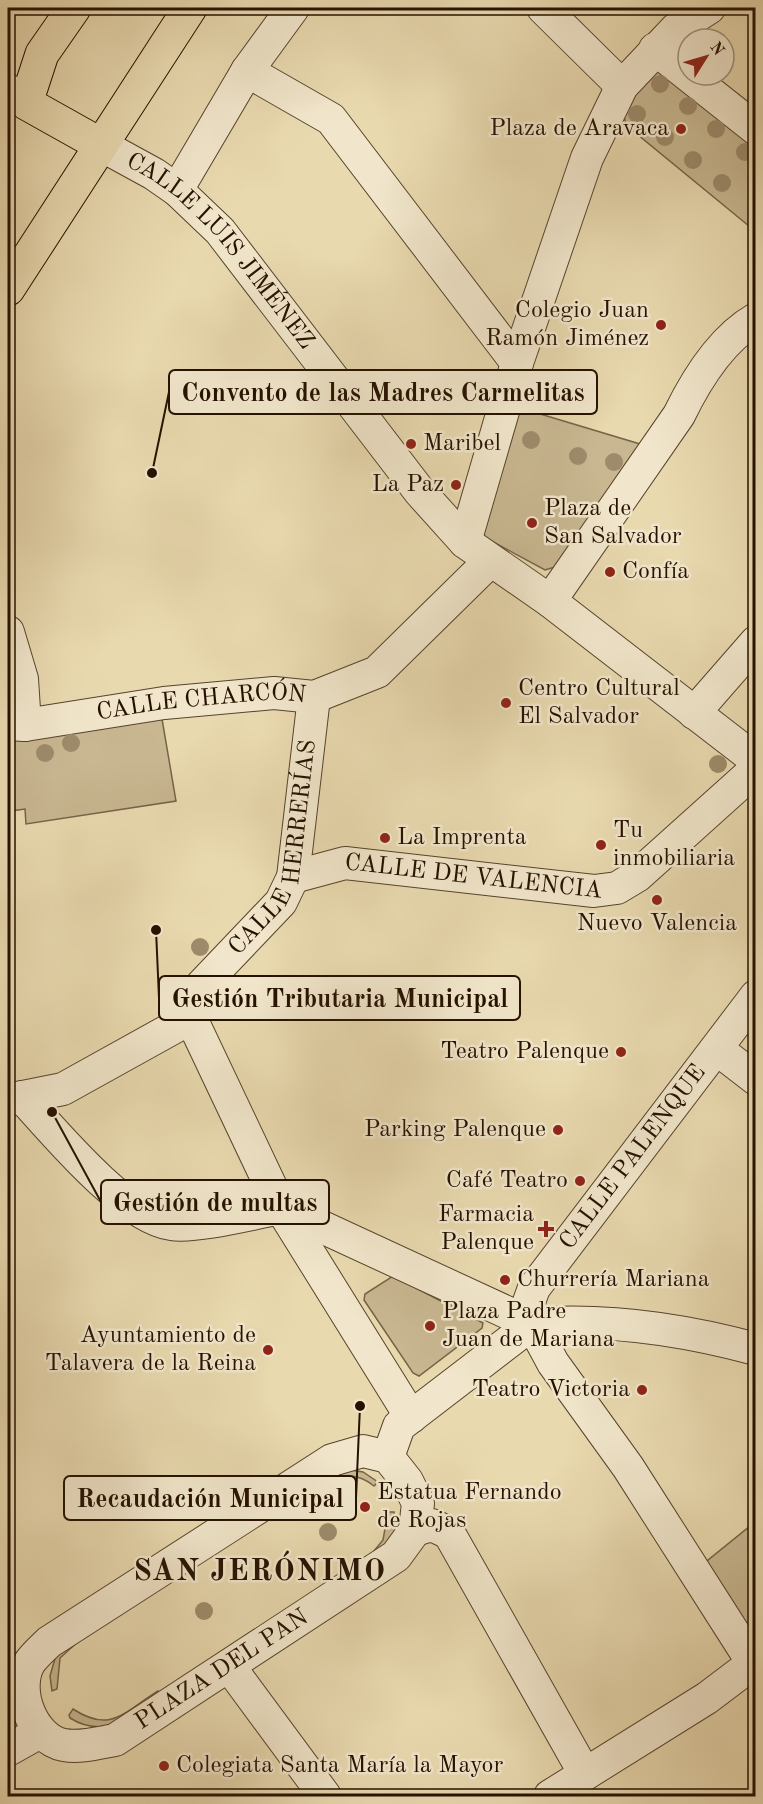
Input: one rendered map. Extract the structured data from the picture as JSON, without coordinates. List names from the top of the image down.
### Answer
{
  "streets": {
    "street": [
      "CALLE LUIS JIMÉNEZ",
      "CALLE CHARCÓN",
      "CALLE HERRERÍAS",
      "CALLE DE VALENCIA",
      "CALLE PALENQUE",
      "PLAZA DEL PAN"
    ]
  },
  "crossings": [
    ["CALLE LUIS JIMÉNEZ", "CALLE CHARCÓN"],
    ["CALLE CHARCÓN", "CALLE HERRERÍAS"],
    ["CALLE HERRERÍAS", "CALLE DE VALENCIA"]
  ],
  "districts": ["SAN JERÓNIMO"],
  "places": {
    "other": [
      "Plaza de Aravaca",
      "Colegio Juan Ramón Jiménez",
      "Maribel",
      "Convento de las Madres Carmelitas",
      "La Paz",
      "Plaza de San Salvador",
      "Confía",
      "Centro Cultural El Salvador",
      "La Imprenta",
      "Tu inmobiliaria",
      "Nuevo Valencia",
      "Gestión Tributaria Municipal",
      "Teatro Palenque",
      "Gestión de multas",
      "Parking Palenque",
      "Café Teatro",
      "Churrería Mariana",
      "Plaza Padre Juan de Mariana",
      "Ayuntamiento de Talavera de la Reina",
      "Teatro Victoria",
      "Recaudación Municipal",
      "Estatua Fernando de Rojas",
      "Colegiata Santa María la Mayor"
    ],
    "health": ["Farmacia Palenque"]
  },
  "north": "top right"
}
